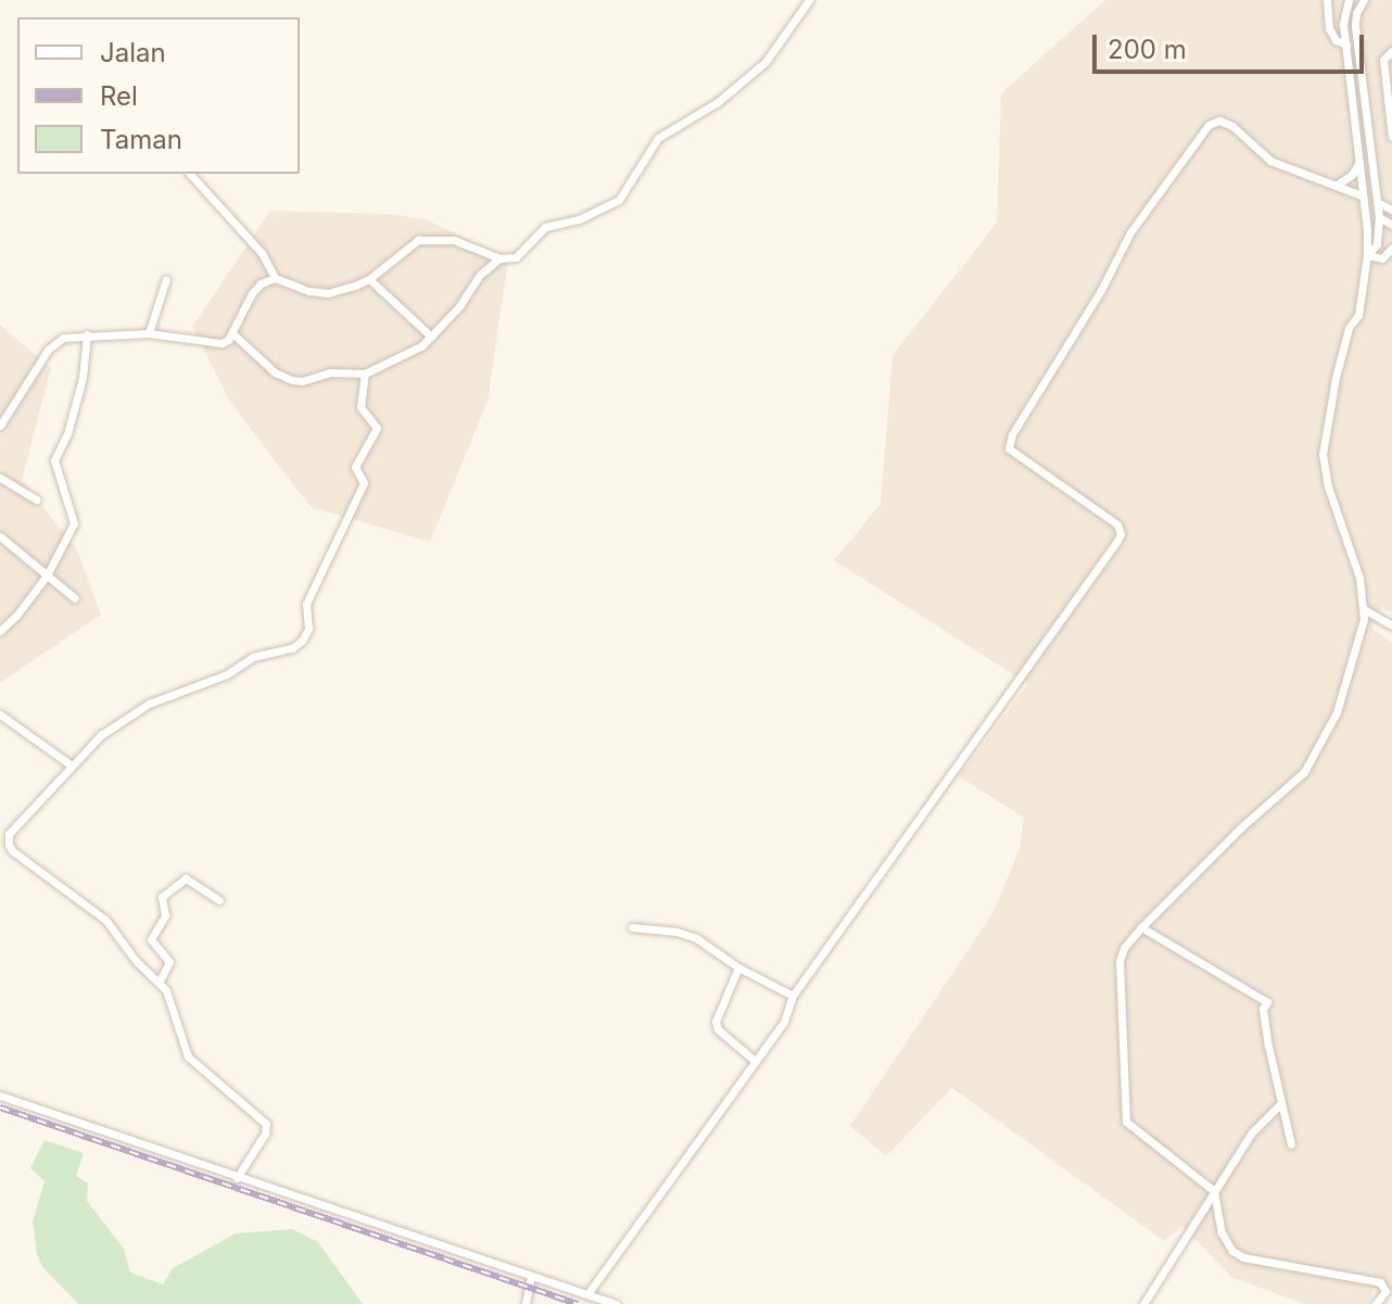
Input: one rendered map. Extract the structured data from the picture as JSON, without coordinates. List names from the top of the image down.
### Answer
{
  "legend": ["Jalan", "Rel", "Taman"],
  "scale_bar": "200 m"
}
